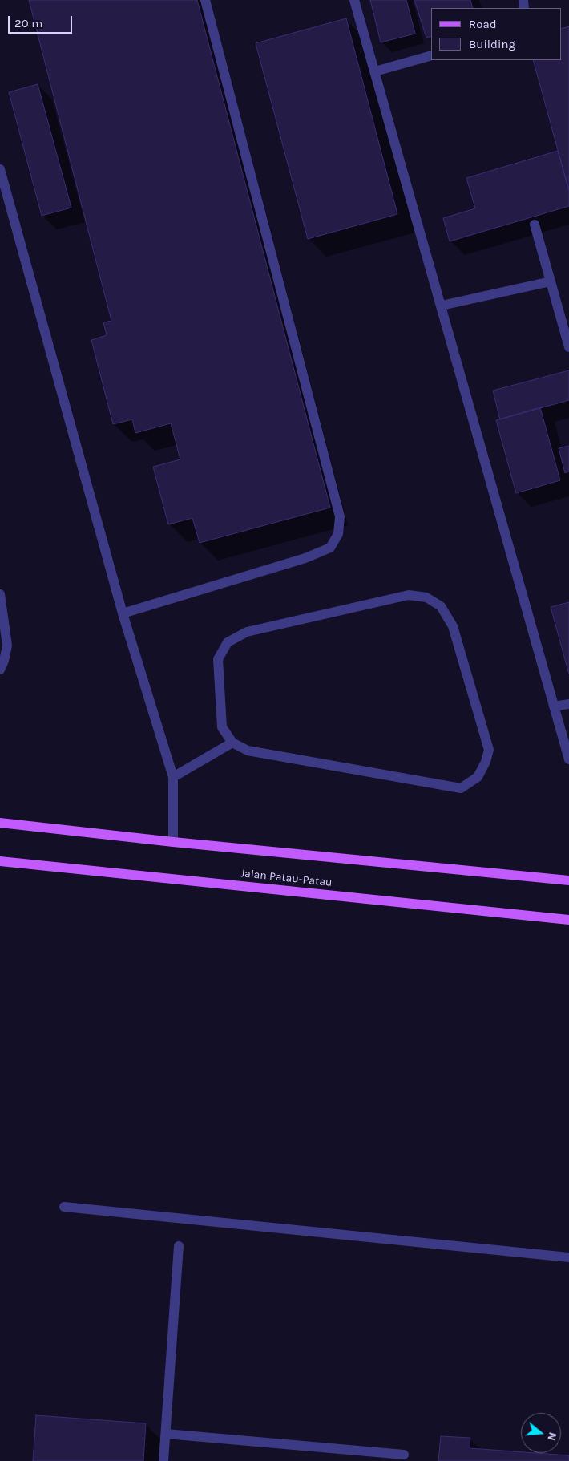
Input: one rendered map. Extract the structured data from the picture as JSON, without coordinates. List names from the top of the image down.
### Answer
{
  "streets": {
    "main road": ["Jalan Patau-Patau"]
  },
  "legend": ["Road", "Building"],
  "scale_bar": "20 m",
  "north": "right"
}
